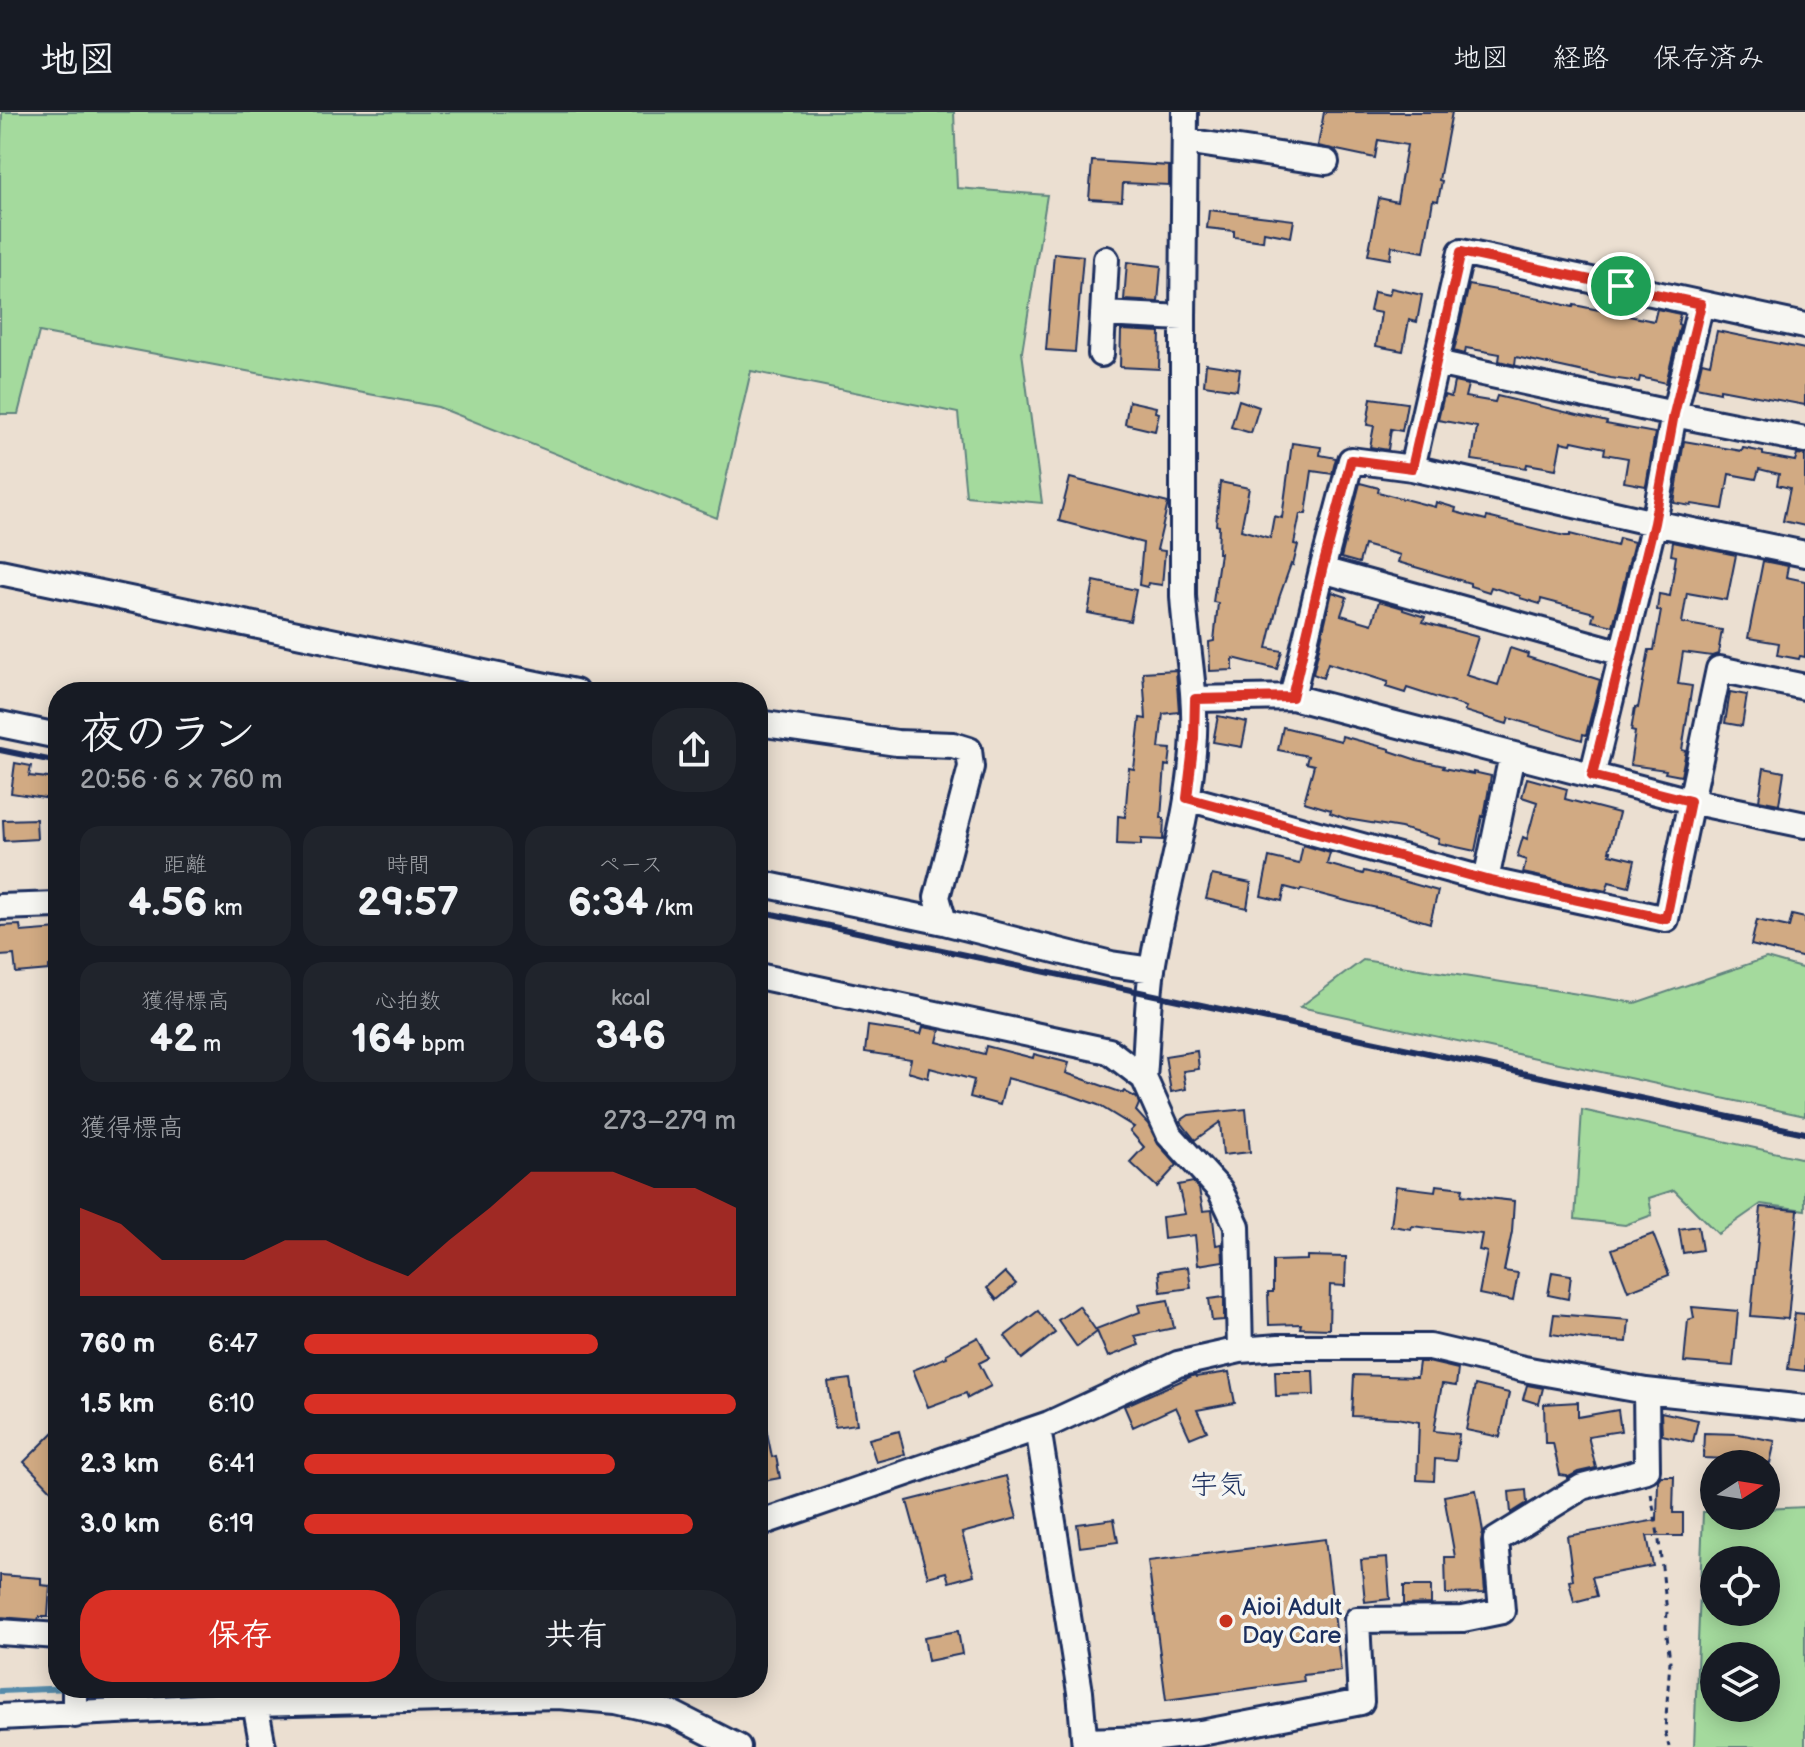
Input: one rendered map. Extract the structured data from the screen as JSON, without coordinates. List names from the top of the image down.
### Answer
{
  "districts": ["宇気"],
  "places": ["Aioi Adult Day Care"],
  "north": "right",
  "page": {
    "header": "地図",
    "nav": ["地図", "経路", "保存済み"],
    "heading": ["夜のラン", "20:56 · 6 × 760 m"],
    "stats": [
      ["距離", "4.56 km"],
      ["時間", "29:57"],
      ["ペース", "6:34 /km"],
      ["獲得標高", "42 m"],
      ["心拍数", "164 bpm"],
      ["kcal", "346"]
    ],
    "chart": ["獲得標高", "273–279 m"],
    "list": [
      {
        "name": "760 m",
        "note": "6:47"
      },
      {
        "name": "1.5 km",
        "note": "6:10"
      },
      {
        "name": "2.3 km",
        "note": "6:41"
      },
      {
        "name": "3.0 km",
        "note": "6:19"
      }
    ],
    "buttons": ["保存", "共有"]
  }
}
